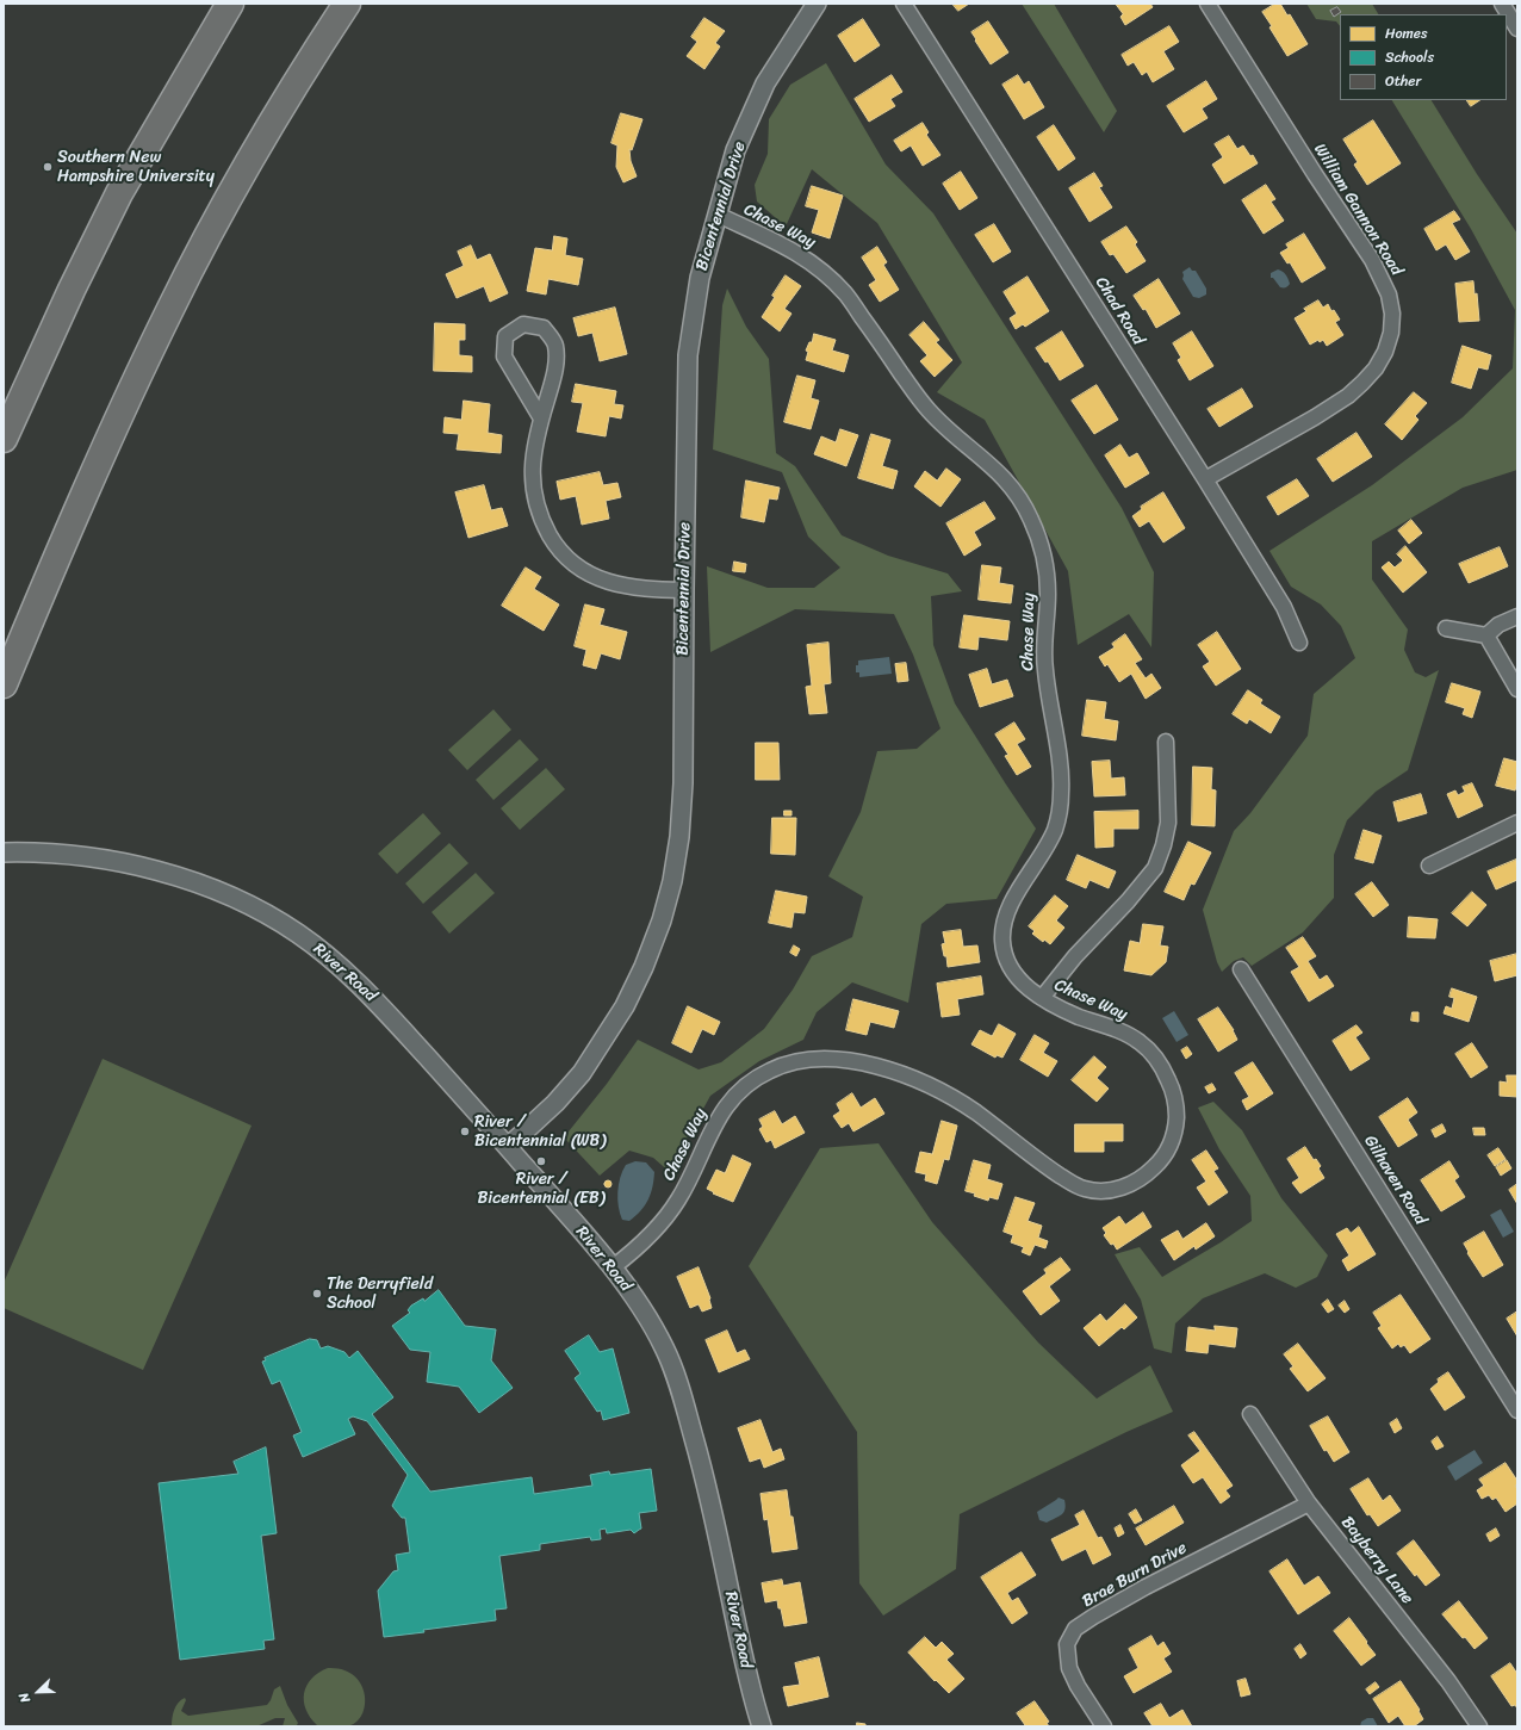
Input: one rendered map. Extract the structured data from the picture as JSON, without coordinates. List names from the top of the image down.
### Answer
{
  "streets": {
    "street": [
      "Bicentennial Drive",
      "William Gannon Road",
      "Chase Way",
      "Chad Road",
      "River Road",
      "Gilhaven Road",
      "Bayberry Lane",
      "Brae Burn Drive"
    ]
  },
  "crossings": [
    ["Bicentennial Drive", "Chase Way"],
    ["Bicentennial Drive", "River Road"],
    ["William Gannon Road", "Chad Road"],
    ["Chase Way", "River Road"],
    ["Bayberry Lane", "Brae Burn Drive"]
  ],
  "places": [
    "Southern New Hampshire University",
    "River / Bicentennial (WB)",
    "River / Bicentennial (EB)",
    "The Derryfield School"
  ],
  "legend": ["Homes", "Schools", "Other"],
  "north": "bottom left"
}
